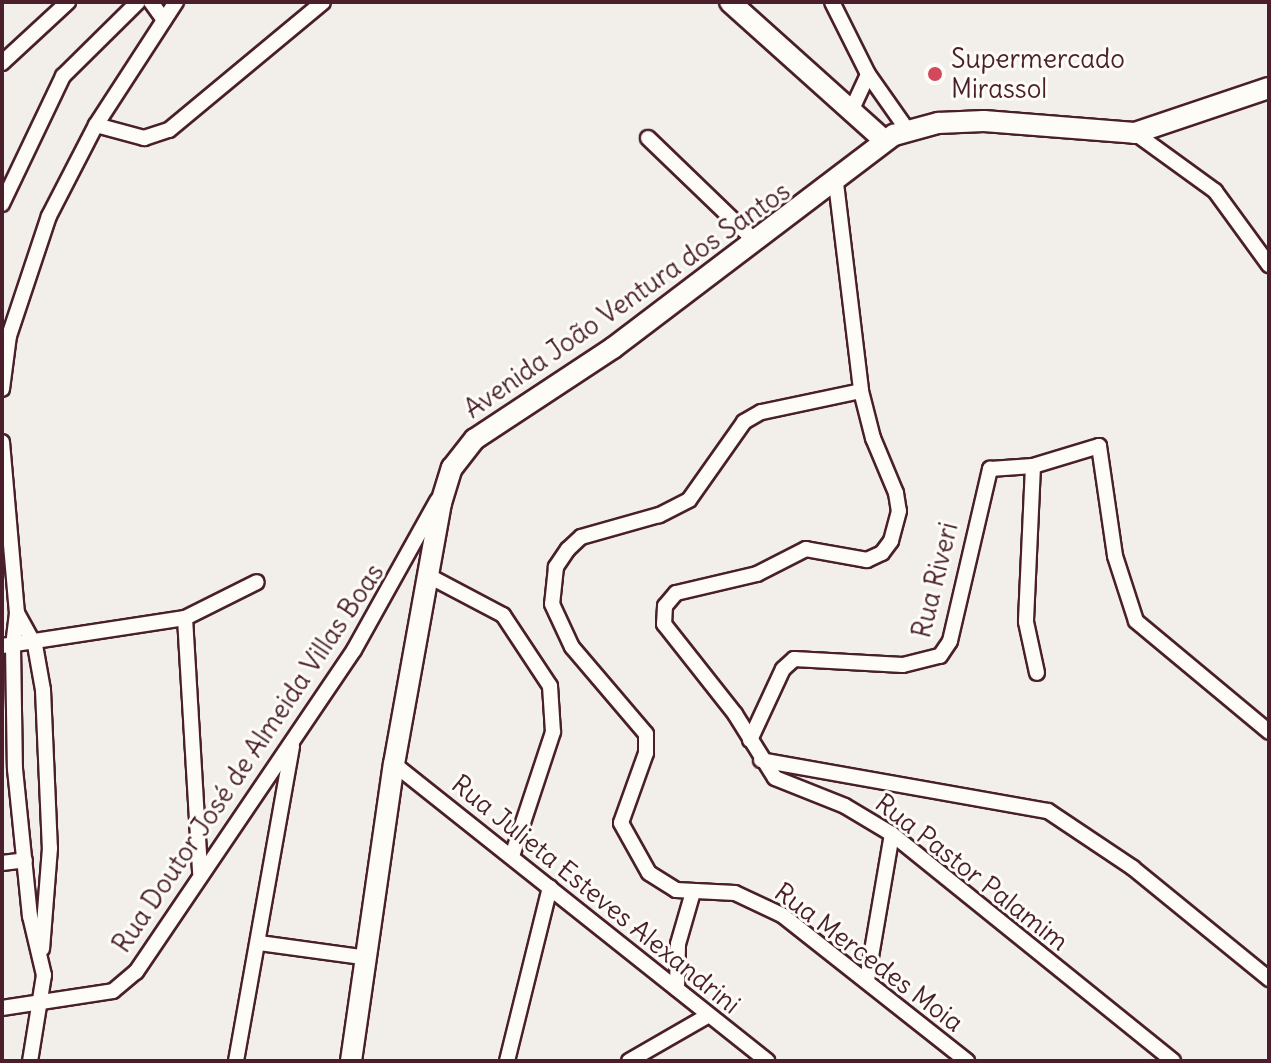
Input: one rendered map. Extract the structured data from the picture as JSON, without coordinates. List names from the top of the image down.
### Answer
{
  "streets": {
    "main road": ["Avenida João Ventura dos Santos"],
    "street": [
      "Rua Riveri",
      "Rua Doutor José de Almeida Villas Boas",
      "Rua Pastor Palamim",
      "Rua Julieta Esteves Alexandrini",
      "Rua Mercedes Moia"
    ]
  },
  "crossings": [
    ["Avenida João Ventura dos Santos", "Rua Doutor José de Almeida Villas Boas"],
    ["Avenida João Ventura dos Santos", "Rua Pastor Palamim"],
    ["Avenida João Ventura dos Santos", "Rua Julieta Esteves Alexandrini"],
    ["Rua Riveri", "Rua Pastor Palamim"],
    ["Rua Pastor Palamim", "Rua Mercedes Moia"]
  ],
  "places": ["Supermercado Mirassol"]
}
